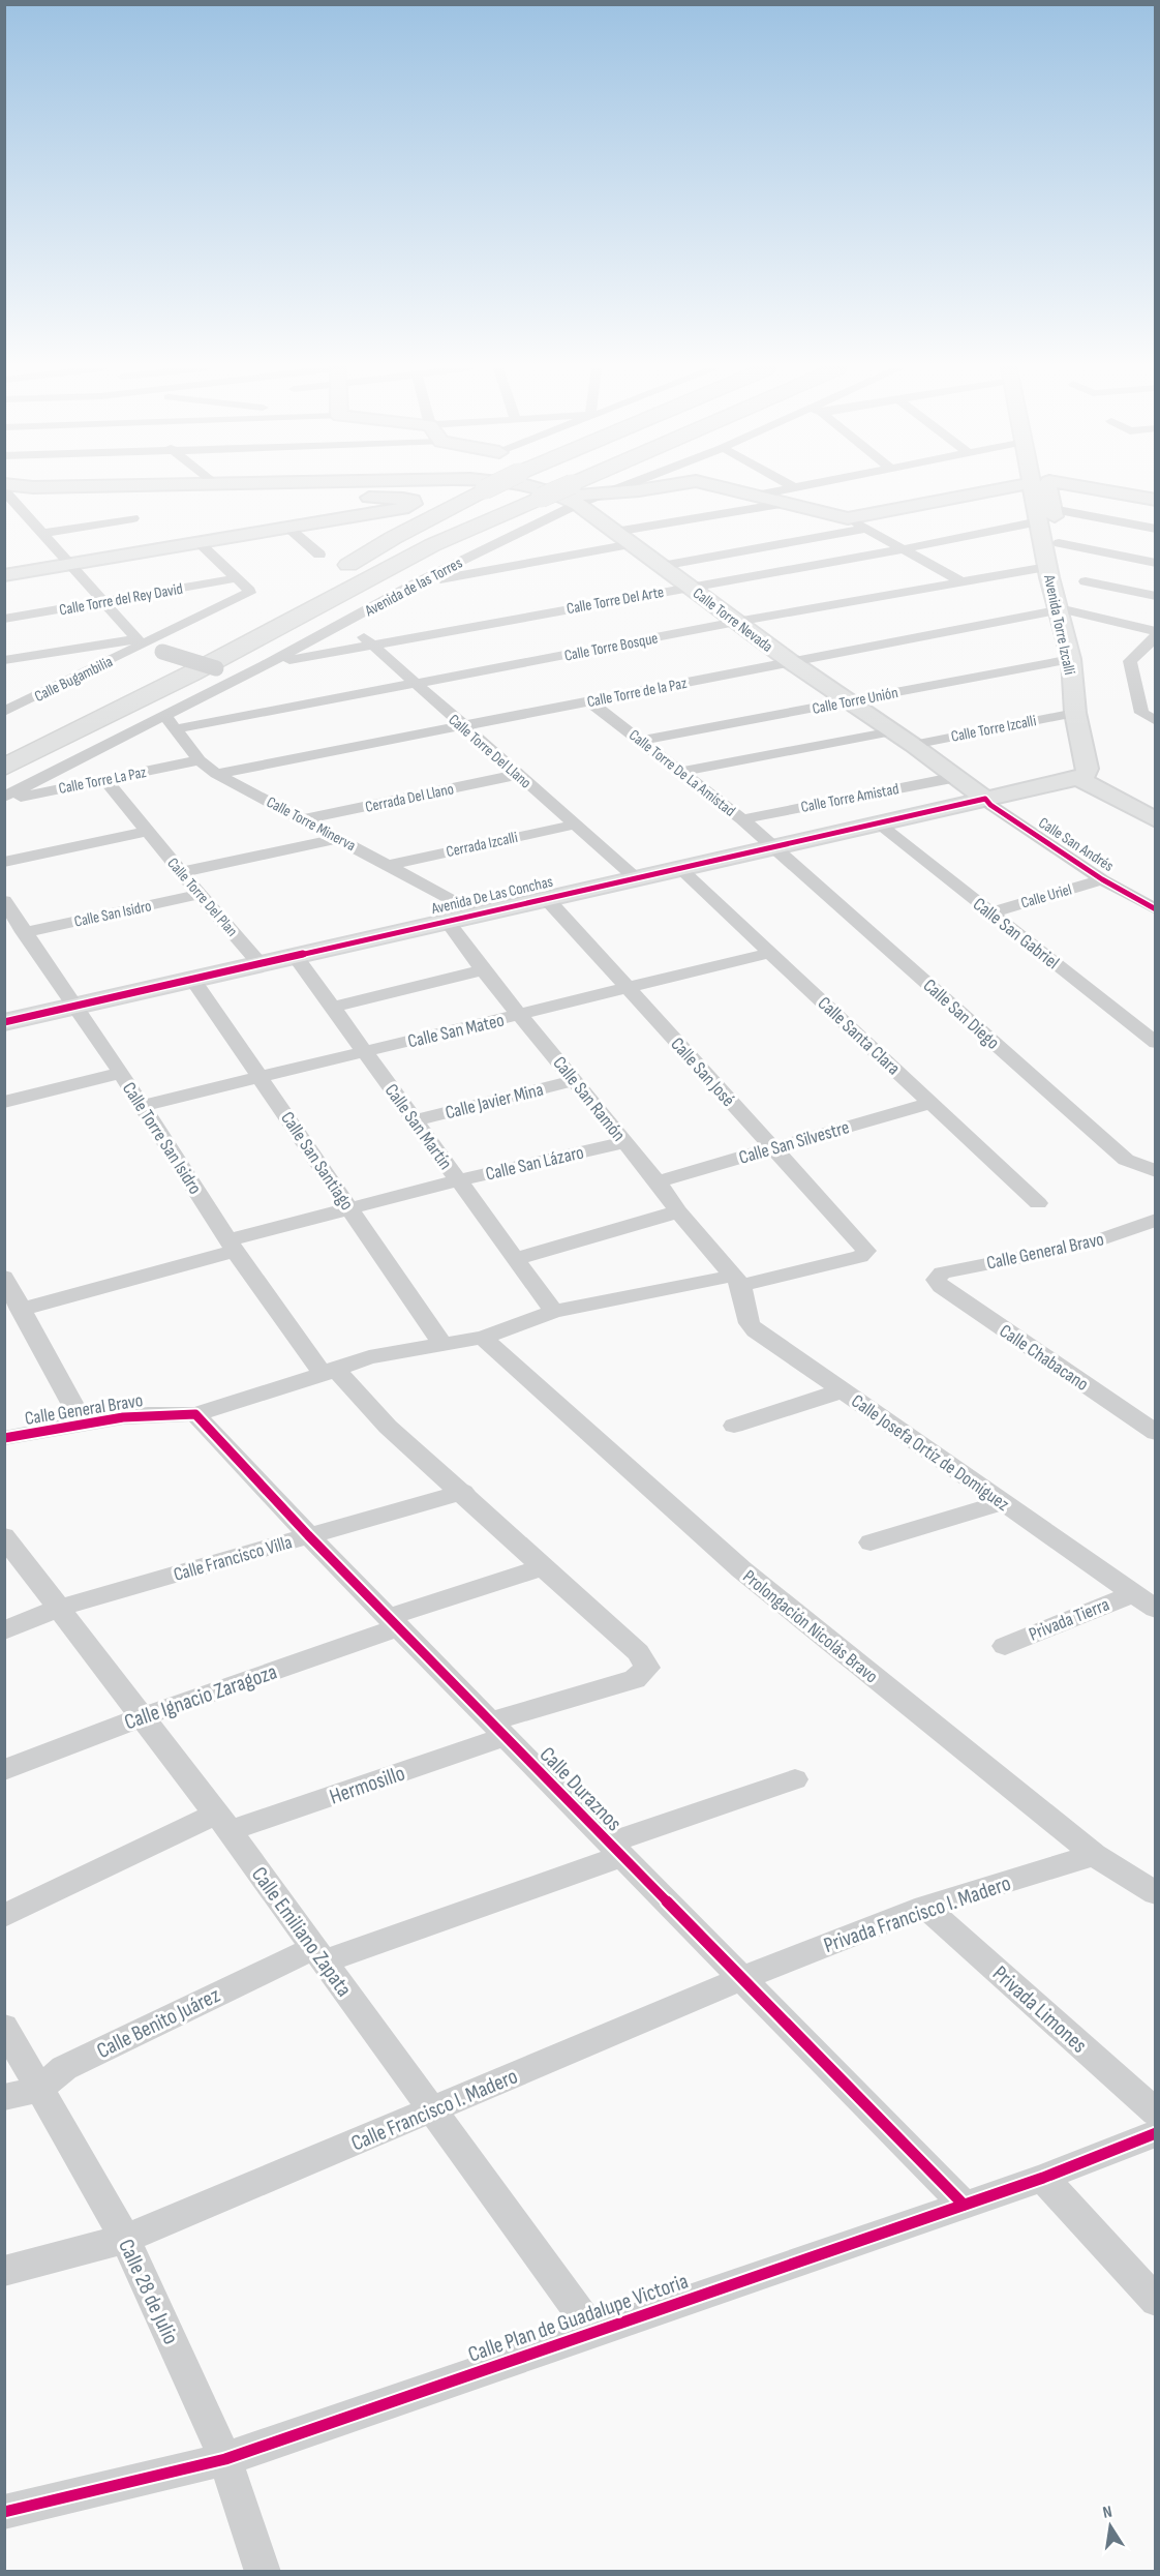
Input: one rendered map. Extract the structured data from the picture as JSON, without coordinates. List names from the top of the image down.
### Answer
{
  "streets": {
    "street": [
      "Avenida de las Torres",
      "Calle Torre del Rey David",
      "Calle Torre Del Arte",
      "Calle Torre Nevada",
      "Avenida Torre Izcalli",
      "Calle Torre Bosque",
      "Calle Bugambilia",
      "Calle Torre de la Paz",
      "Calle Torre Unión",
      "Calle Torre Izcalli",
      "Calle Torre Del Llano",
      "Calle Torre De La Amistad",
      "Calle Torre La Paz",
      "Cerrada Del Llano",
      "Calle Torre Amistad",
      "Calle Torre Minerva",
      "Cerrada Izcalli",
      "Calle San Andrés",
      "Avenida De Las Conchas",
      "Calle Uriel",
      "Calle Torre Del Plan",
      "Calle San Isidro",
      "Calle San Gabriel",
      "Calle San Diego",
      "Calle San Mateo",
      "Calle Santa Clara",
      "Calle San José",
      "Calle San Ramón",
      "Calle Javier Mina",
      "Calle San Martín",
      "Calle Torre San Isidro",
      "Calle San Silvestre",
      "Calle San Santiago",
      "Calle San Lázaro",
      "Calle General Bravo",
      "Calle Chabacano",
      "Calle Josefa Ortíz de Domíguez",
      "Calle Francisco Villa",
      "Privada Tierra",
      "Prolongación Nicolás Bravo",
      "Calle Ignacio Zaragoza",
      "Hermosillo",
      "Calle Duraznos",
      "Privada Francisco I. Madero",
      "Calle Emiliano Zapata",
      "Privada Limones",
      "Calle Benito Juárez",
      "Calle Francisco I. Madero",
      "Calle 28 de Julio",
      "Calle Plan de Guadalupe Victoria"
    ]
  },
  "crossings": [
    ["Avenida de las Torres", "Calle Torre Del Arte"],
    ["Avenida de las Torres", "Calle Torre Nevada"],
    ["Avenida de las Torres", "Calle Torre Del Llano"],
    ["Avenida de las Torres", "Calle Torre La Paz"],
    ["Avenida de las Torres", "Calle Torre Minerva"],
    ["Calle Torre del Rey David", "Calle Bugambilia"],
    ["Calle Torre Del Arte", "Calle Torre Nevada"],
    ["Calle Torre Del Arte", "Avenida Torre Izcalli"],
    ["Calle Torre Del Arte", "Calle Torre Del Llano"],
    ["Calle Torre Nevada", "Calle Torre Bosque"],
    ["Calle Torre Nevada", "Calle Torre de la Paz"],
    ["Calle Torre Nevada", "Calle Torre Unión"],
    ["Calle Torre Nevada", "Calle Torre Izcalli"],
    ["Calle Torre Nevada", "Calle Torre Amistad"],
    ["Calle Torre Nevada", "Calle San Andrés"],
    ["Calle Torre Nevada", "Avenida De Las Conchas"],
    ["Avenida Torre Izcalli", "Calle Torre Bosque"],
    ["Avenida Torre Izcalli", "Calle Torre de la Paz"],
    ["Avenida Torre Izcalli", "Calle Torre Unión"],
    ["Avenida Torre Izcalli", "Calle Torre Izcalli"],
    ["Avenida Torre Izcalli", "Avenida De Las Conchas"],
    ["Calle Torre Bosque", "Calle Torre Del Llano"],
    ["Calle Torre Bosque", "Calle Torre Minerva"],
    ["Calle Torre de la Paz", "Calle Torre Del Llano"],
    ["Calle Torre de la Paz", "Calle Torre De La Amistad"],
    ["Calle Torre de la Paz", "Calle Torre Minerva"],
    ["Calle Torre Unión", "Calle Torre De La Amistad"],
    ["Calle Torre Del Llano", "Cerrada Del Llano"],
    ["Calle Torre Del Llano", "Cerrada Izcalli"],
    ["Calle Torre Del Llano", "Avenida De Las Conchas"],
    ["Calle Torre De La Amistad", "Calle Torre Amistad"],
    ["Calle Torre De La Amistad", "Avenida De Las Conchas"],
    ["Calle Torre De La Amistad", "Calle San Diego"],
    ["Calle Torre La Paz", "Calle Torre Minerva"],
    ["Calle Torre La Paz", "Calle Torre Del Plan"],
    ["Cerrada Del Llano", "Calle Torre Minerva"],
    ["Calle Torre Minerva", "Cerrada Izcalli"],
    ["Calle Torre Minerva", "Avenida De Las Conchas"],
    ["Calle San Andrés", "Avenida De Las Conchas"],
    ["Calle San Andrés", "Calle Uriel"],
    ["Avenida De Las Conchas", "Calle Torre Del Plan"],
    ["Avenida De Las Conchas", "Calle San Gabriel"],
    ["Avenida De Las Conchas", "Calle San Diego"],
    ["Avenida De Las Conchas", "Calle Santa Clara"],
    ["Avenida De Las Conchas", "Calle San José"],
    ["Avenida De Las Conchas", "Calle San Ramón"],
    ["Avenida De Las Conchas", "Calle San Martín"],
    ["Avenida De Las Conchas", "Calle Torre San Isidro"],
    ["Avenida De Las Conchas", "Calle San Santiago"],
    ["Calle Uriel", "Calle San Gabriel"],
    ["Calle Torre Del Plan", "Calle San Isidro"],
    ["Calle San Isidro", "Calle Torre San Isidro"],
    ["Calle San Mateo", "Calle Santa Clara"],
    ["Calle San Mateo", "Calle San José"],
    ["Calle San Mateo", "Calle San Ramón"],
    ["Calle San Mateo", "Calle San Martín"],
    ["Calle San Mateo", "Calle Torre San Isidro"],
    ["Calle San Mateo", "Calle San Santiago"],
    ["Calle Santa Clara", "Calle San Silvestre"],
    ["Calle San José", "Calle San Ramón"],
    ["Calle San José", "Calle San Silvestre"],
    ["Calle San José", "Calle Josefa Ortíz de Domíguez"],
    ["Calle San Ramón", "Calle Javier Mina"],
    ["Calle San Ramón", "Calle San Silvestre"],
    ["Calle San Ramón", "Calle San Lázaro"],
    ["Calle San Ramón", "Calle Josefa Ortíz de Domíguez"],
    ["Calle Javier Mina", "Calle San Martín"],
    ["Calle San Martín", "Calle San Lázaro"],
    ["Calle Torre San Isidro", "Calle San Lázaro"],
    ["Calle Torre San Isidro", "Calle Francisco Villa"],
    ["Calle Torre San Isidro", "Calle Ignacio Zaragoza"],
    ["Calle Torre San Isidro", "Hermosillo"],
    ["Calle San Santiago", "Calle San Lázaro"],
    ["Calle General Bravo", "Calle Chabacano"],
    ["Calle General Bravo", "Calle Duraznos"],
    ["Calle Josefa Ortíz de Domíguez", "Privada Tierra"],
    ["Calle Francisco Villa", "Calle Duraznos"],
    ["Calle Francisco Villa", "Calle Emiliano Zapata"],
    ["Prolongación Nicolás Bravo", "Privada Francisco I. Madero"],
    ["Calle Ignacio Zaragoza", "Calle Duraznos"],
    ["Calle Ignacio Zaragoza", "Calle Emiliano Zapata"],
    ["Hermosillo", "Calle Duraznos"],
    ["Hermosillo", "Calle Emiliano Zapata"],
    ["Calle Duraznos", "Privada Francisco I. Madero"],
    ["Calle Duraznos", "Calle Benito Juárez"],
    ["Calle Duraznos", "Calle Francisco I. Madero"],
    ["Calle Duraznos", "Calle Plan de Guadalupe Victoria"],
    ["Privada Francisco I. Madero", "Privada Limones"],
    ["Privada Francisco I. Madero", "Calle Francisco I. Madero"],
    ["Calle Emiliano Zapata", "Calle Benito Juárez"],
    ["Calle Emiliano Zapata", "Calle Francisco I. Madero"],
    ["Calle Emiliano Zapata", "Calle Plan de Guadalupe Victoria"],
    ["Calle Benito Juárez", "Calle 28 de Julio"],
    ["Calle Francisco I. Madero", "Calle 28 de Julio"],
    ["Calle 28 de Julio", "Calle Plan de Guadalupe Victoria"]
  ],
  "north": "top"
}
